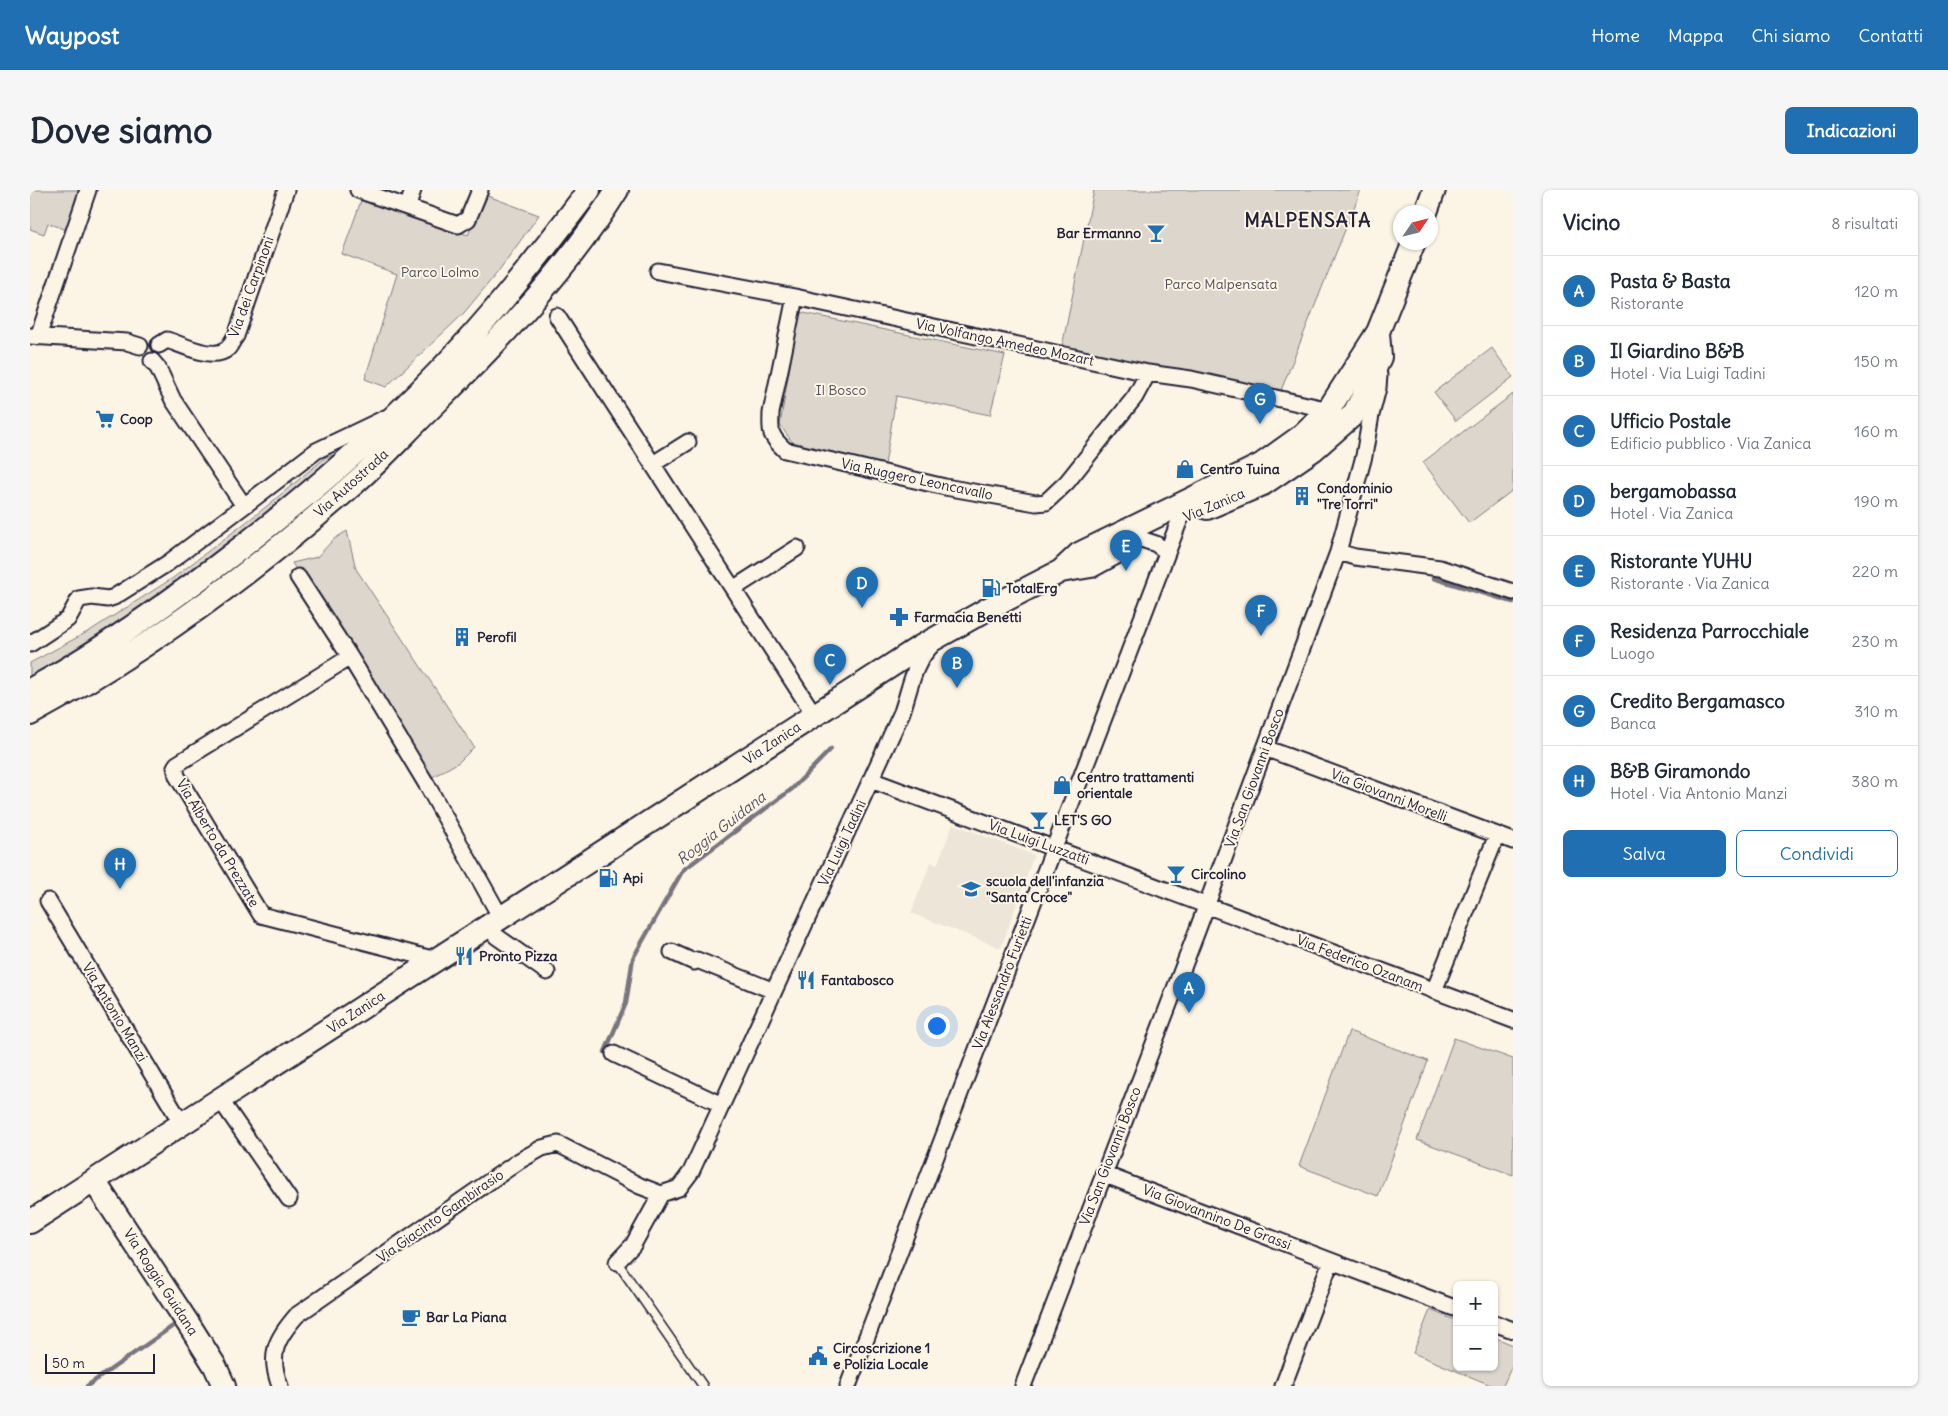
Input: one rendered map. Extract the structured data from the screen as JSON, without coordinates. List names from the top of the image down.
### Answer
{
  "streets": {
    "main road": [
      "Via Autostrada",
      "Via Zanica",
      "Via San Giovanni Bosco",
      "Via Roggia Guidana"
    ],
    "street": [
      "Via dei Carpinoni",
      "Via Volfango Amedeo Mozart",
      "Via Ruggero Leoncavallo",
      "Via Giovanni Morelli",
      "Via Luigi Luzzatti",
      "Via Alberto da Prezzate",
      "Via Luigi Tadini",
      "Via Federico Ozanam",
      "Via Alessandro Furietti",
      "Via Antonio Manzi",
      "Via Giacinto Gambirasio",
      "Via Giovannino De Grassi"
    ]
  },
  "crossings": [
    ["Via Volfango Amedeo Mozart", "Via Ruggero Leoncavallo"],
    ["Via Volfango Amedeo Mozart", "Via Zanica"],
    ["Via Volfango Amedeo Mozart", "Via San Giovanni Bosco"],
    ["Via Zanica", "Via San Giovanni Bosco"],
    ["Via Zanica", "Via Alberto da Prezzate"],
    ["Via Zanica", "Via Luigi Tadini"],
    ["Via Zanica", "Via Alessandro Furietti"],
    ["Via Zanica", "Via Antonio Manzi"],
    ["Via Zanica", "Via Roggia Guidana"],
    ["Via San Giovanni Bosco", "Via Giovanni Morelli"],
    ["Via San Giovanni Bosco", "Via Luigi Luzzatti"],
    ["Via San Giovanni Bosco", "Via Federico Ozanam"],
    ["Via San Giovanni Bosco", "Via Giovannino De Grassi"],
    ["Via Luigi Luzzatti", "Via Luigi Tadini"],
    ["Via Luigi Luzzatti", "Via Federico Ozanam"],
    ["Via Luigi Luzzatti", "Via Alessandro Furietti"],
    ["Via Luigi Tadini", "Via Giacinto Gambirasio"]
  ],
  "districts": ["MALPENSATA"],
  "water": ["Roggia Guidana"],
  "parks": ["Parco Lolmo", "Parco Malpensata", "Il Bosco"],
  "places": {
    "bar": ["Bar Ermanno", "LET'S GO", "Circolino"],
    "supermarket": ["Coop"],
    "shop": ["Centro Tuina", "Centro trattamenti orientale"],
    "building": ["Condominio \"Tre Torri\"", "Perofil"],
    "fuel station": ["TotalErg", "Api"],
    "pharmacy": ["Farmacia Benetti"],
    "school or university": ["scuola dell'infanzia \"Santa Croce\""],
    "restaurant": ["Pronto Pizza", "Fantabosco"],
    "cafe": ["Bar La Piana"],
    "public building": ["Circoscrizione 1 e Polizia Locale"]
  },
  "scale_bar": "50 m",
  "north": "top right",
  "page": {
    "header": "Waypost",
    "nav": [
      "Home",
      "Mappa",
      "Chi siamo",
      "Contatti"
    ],
    "buttons": [
      "Indicazioni",
      ["Salva", "Condividi"]
    ],
    "title": "Dove siamo",
    "heading": ["Vicino", "8 risultati"],
    "list": [
      {
        "mark": "A",
        "name": "Pasta & Basta",
        "note": "Ristorante",
        "value": "120 m"
      },
      {
        "mark": "B",
        "name": "Il Giardino B&B",
        "note": "Hotel · Via Luigi Tadini",
        "value": "150 m"
      },
      {
        "mark": "C",
        "name": "Ufficio Postale",
        "note": "Edificio pubblico · Via Zanica",
        "value": "160 m"
      },
      {
        "mark": "D",
        "name": "bergamobassa",
        "note": "Hotel · Via Zanica",
        "value": "190 m"
      },
      {
        "mark": "E",
        "name": "Ristorante YUHU",
        "note": "Ristorante · Via Zanica",
        "value": "220 m"
      },
      {
        "mark": "F",
        "name": "Residenza Parrocchiale",
        "note": "Luogo",
        "value": "230 m"
      },
      {
        "mark": "G",
        "name": "Credito Bergamasco",
        "note": "Banca",
        "value": "310 m"
      },
      {
        "mark": "H",
        "name": "B&B Giramondo",
        "note": "Hotel · Via Antonio Manzi",
        "value": "380 m"
      }
    ],
    "pins": [
      "G",
      "E",
      "D",
      "F",
      "C",
      "B",
      "H",
      "A"
    ],
    "map_buttons": ["+", "−"],
    "scale": "50 m"
  }
}
